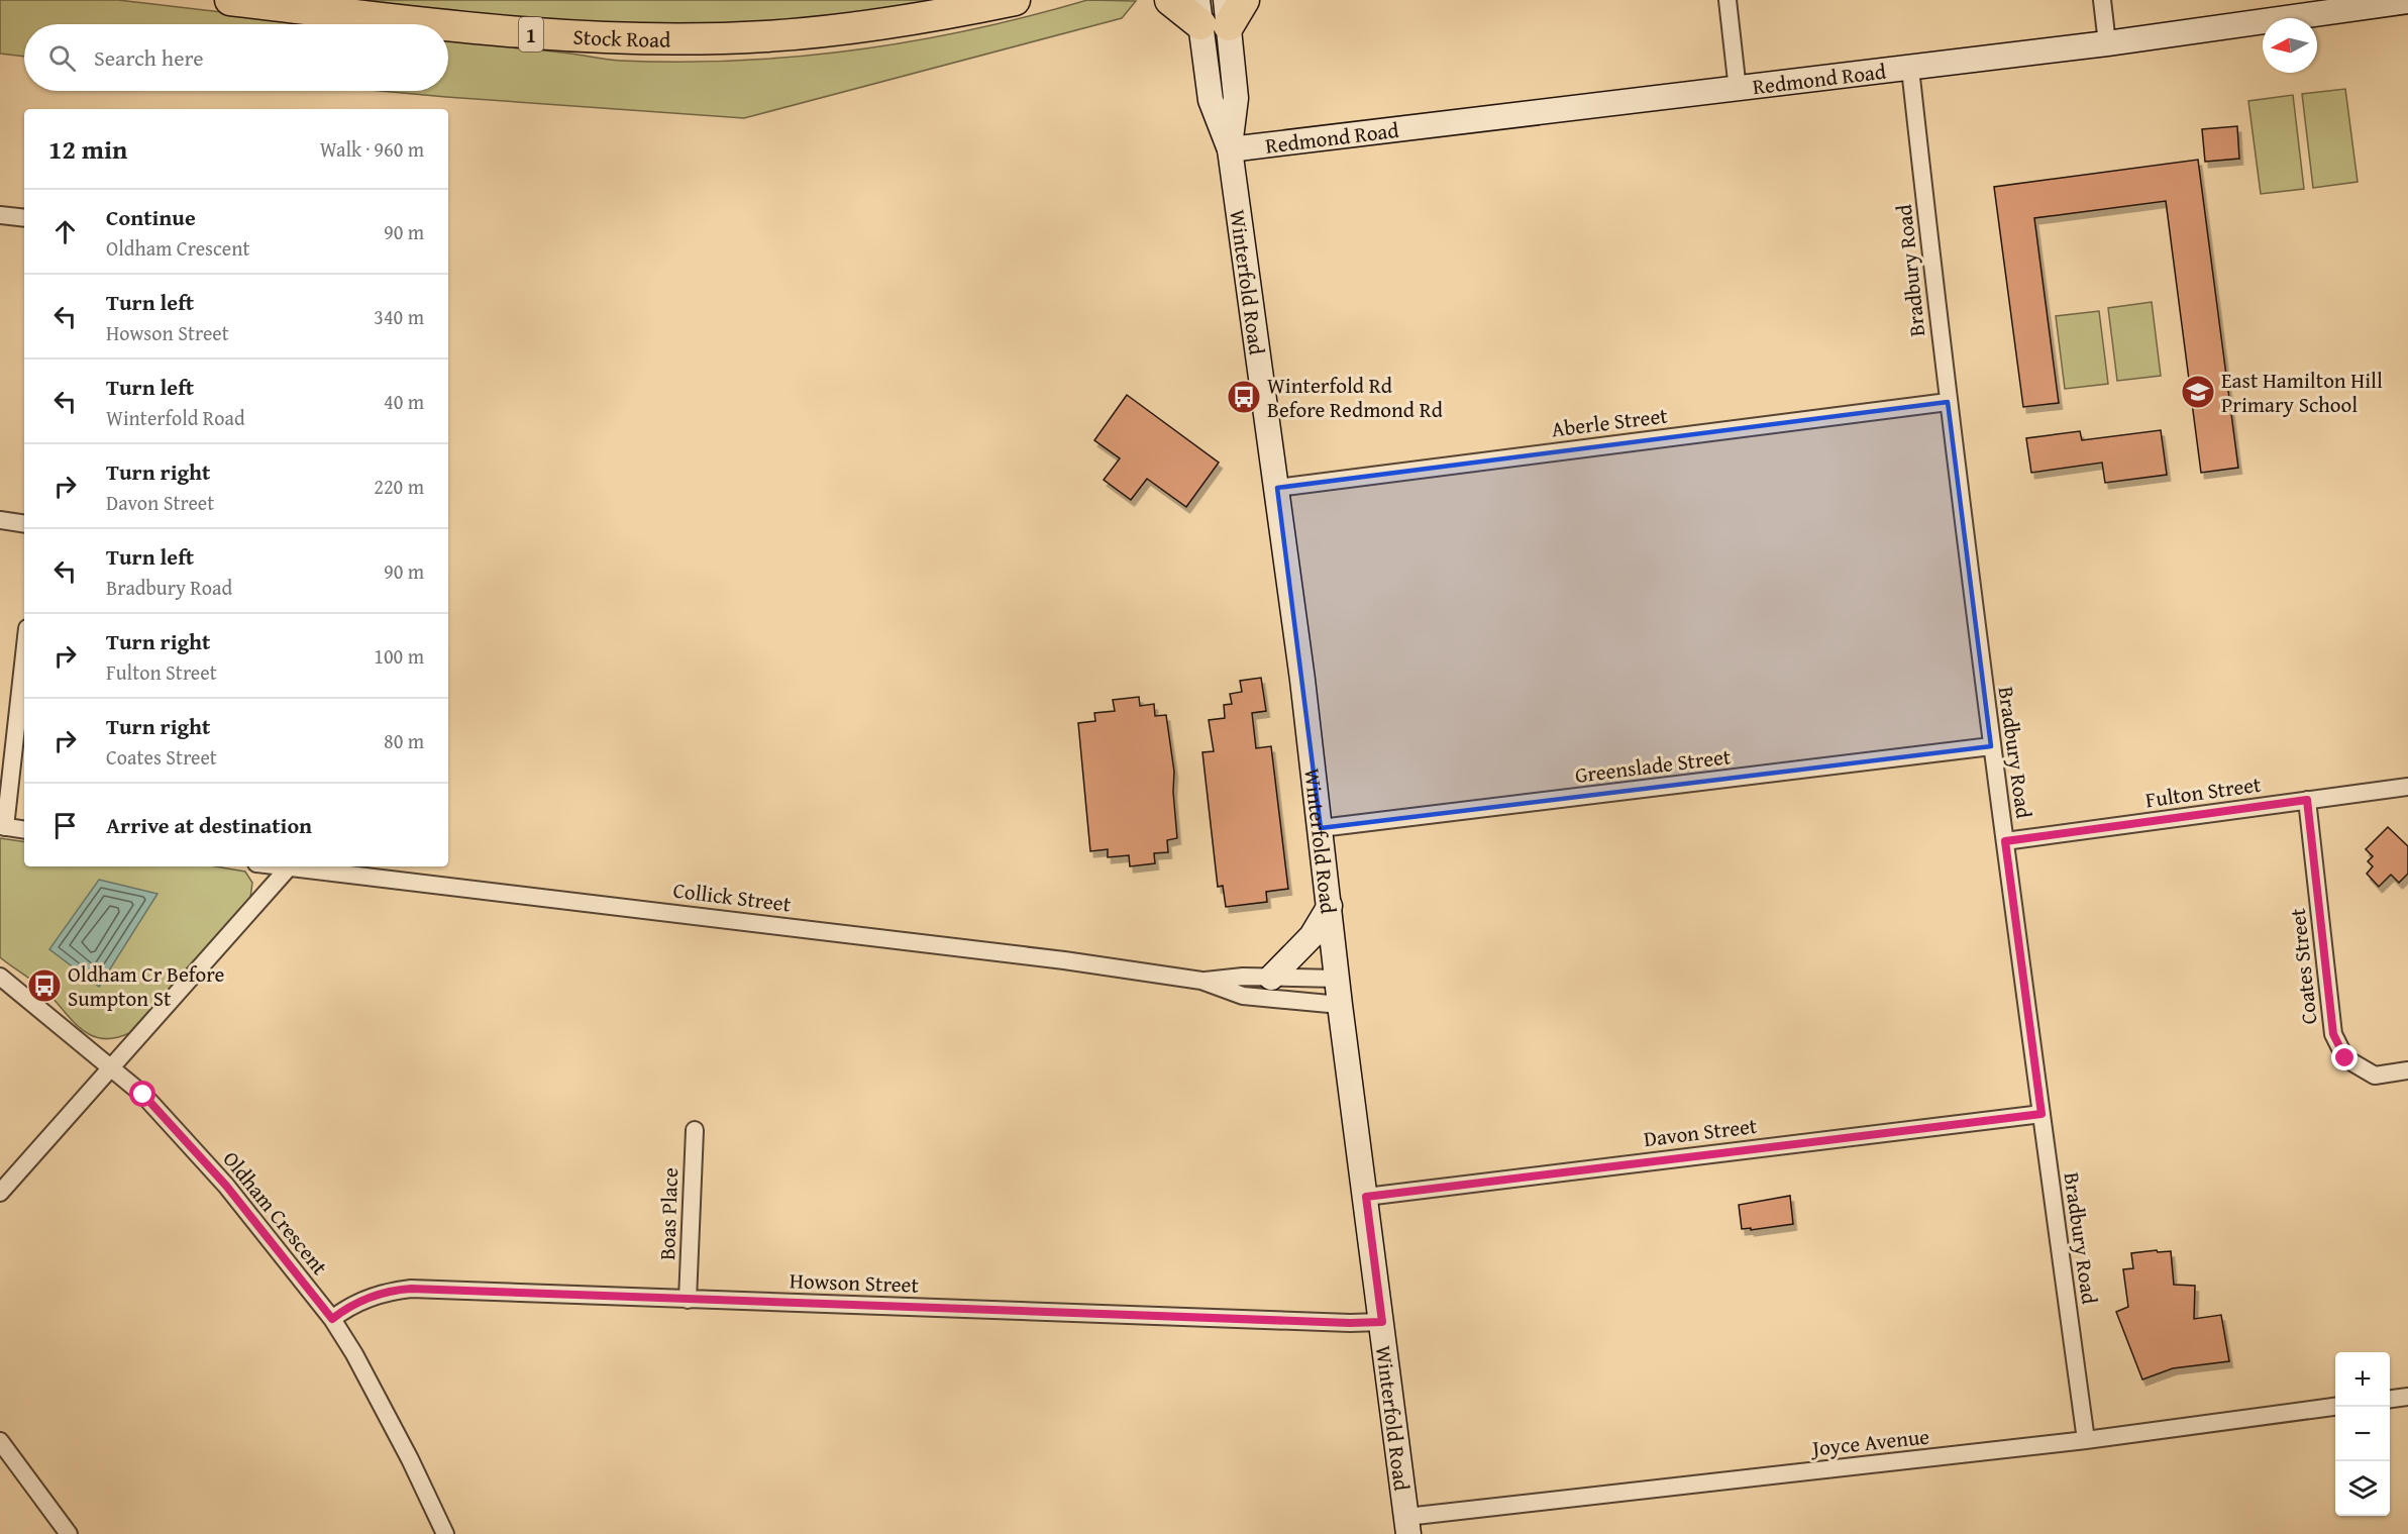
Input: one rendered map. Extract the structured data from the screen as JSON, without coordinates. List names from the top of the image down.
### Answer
{
  "streets": {
    "highway": ["1", "Stock Road"],
    "main road": ["Redmond Road", "Winterfold Road"],
    "street": [
      "Bradbury Road",
      "Aberle Street",
      "Greenslade Street",
      "Fulton Street",
      "Collick Street",
      "Coates Street",
      "Davon Street",
      "Oldham Crescent",
      "Boas Place",
      "Howson Street",
      "Joyce Avenue"
    ]
  },
  "crossings": [
    ["Redmond Road", "Bradbury Road"],
    ["Redmond Road", "Winterfold Road"],
    ["Bradbury Road", "Aberle Street"],
    ["Bradbury Road", "Greenslade Street"],
    ["Bradbury Road", "Fulton Street"],
    ["Bradbury Road", "Davon Street"],
    ["Bradbury Road", "Joyce Avenue"],
    ["Winterfold Road", "Aberle Street"],
    ["Winterfold Road", "Greenslade Street"],
    ["Winterfold Road", "Collick Street"],
    ["Winterfold Road", "Davon Street"],
    ["Winterfold Road", "Howson Street"],
    ["Winterfold Road", "Joyce Avenue"],
    ["Fulton Street", "Coates Street"],
    ["Oldham Crescent", "Howson Street"],
    ["Boas Place", "Howson Street"]
  ],
  "places": {
    "school or university": ["East Hamilton Hill Primary School"],
    "bus stop": ["Winterfold Rd Before Redmond Rd", "Oldham Cr Before Sumpton St"]
  },
  "north": "left",
  "page": {
    "search": "Search here",
    "heading": ["12 min", "Walk · 960 m"],
    "list": [
      ["Continue", "Oldham Crescent", "90 m"],
      ["Turn left", "Howson Street", "340 m"],
      ["Turn left", "Winterfold Road", "40 m"],
      ["Turn right", "Davon Street", "220 m"],
      ["Turn left", "Bradbury Road", "90 m"],
      ["Turn right", "Fulton Street", "100 m"],
      ["Turn right", "Coates Street", "80 m"],
      "Arrive at destination"
    ],
    "map_buttons": ["+", "−"]
  }
}
